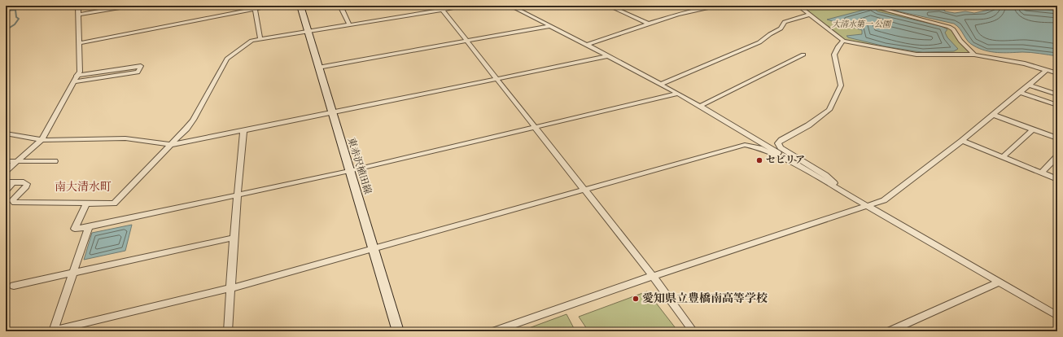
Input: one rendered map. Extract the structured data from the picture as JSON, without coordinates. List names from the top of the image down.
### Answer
{
  "streets": {
    "main road": ["東赤沢植田線"]
  },
  "districts": ["南大清水町"],
  "parks": ["大清水第一 公園"],
  "places": ["セビリア", "愛知県立豊橋南高等学校"]
}
